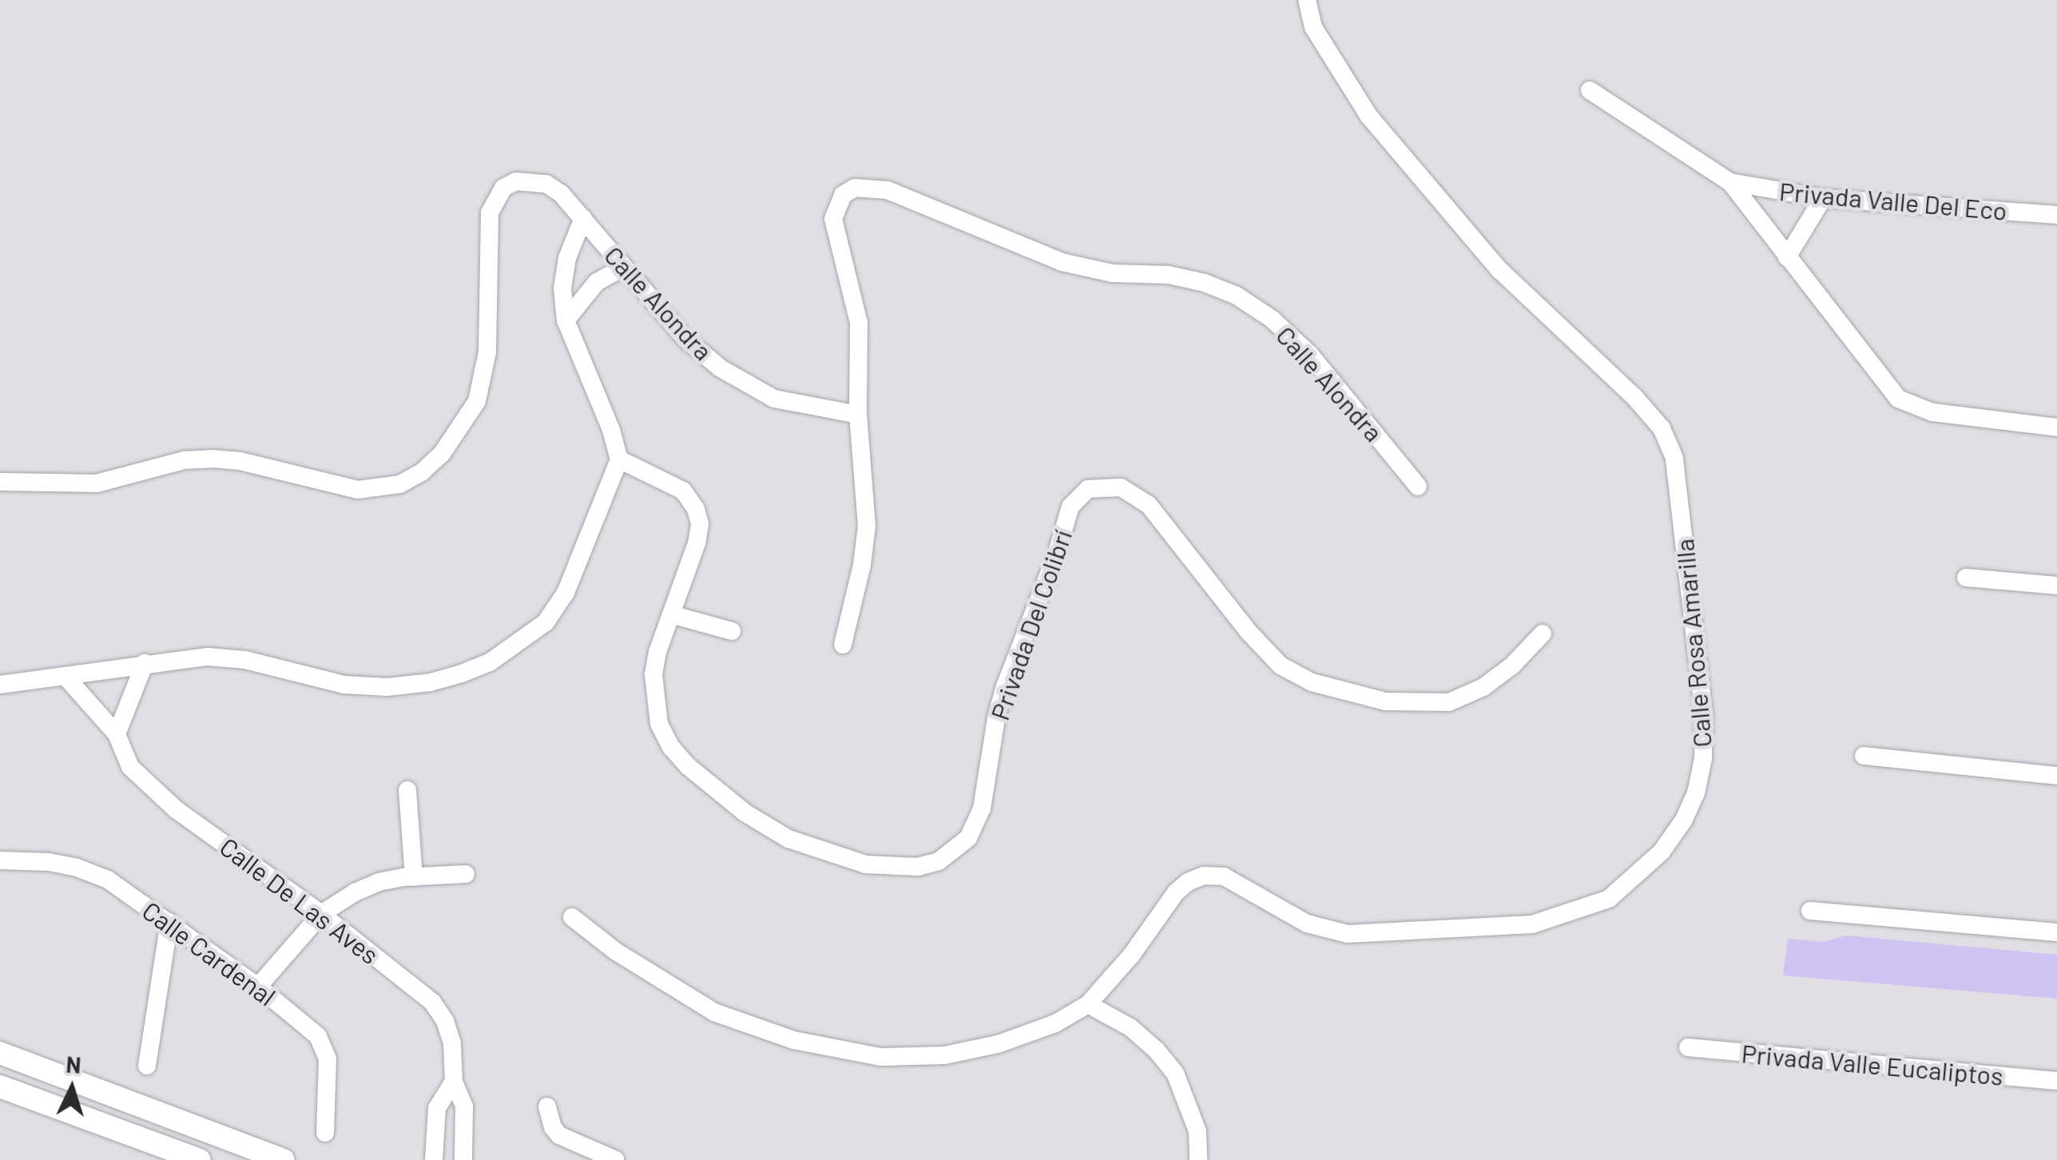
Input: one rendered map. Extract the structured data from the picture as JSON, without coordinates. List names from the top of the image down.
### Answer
{
  "streets": {
    "street": [
      "Privada Valle Del Eco",
      "Calle Alondra",
      "Privada Del Colibrí",
      "Calle Rosa Amarilla",
      "Calle De Las Aves",
      "Calle Cardenal",
      "Privada Valle Eucaliptos"
    ]
  },
  "north": "top"
}
